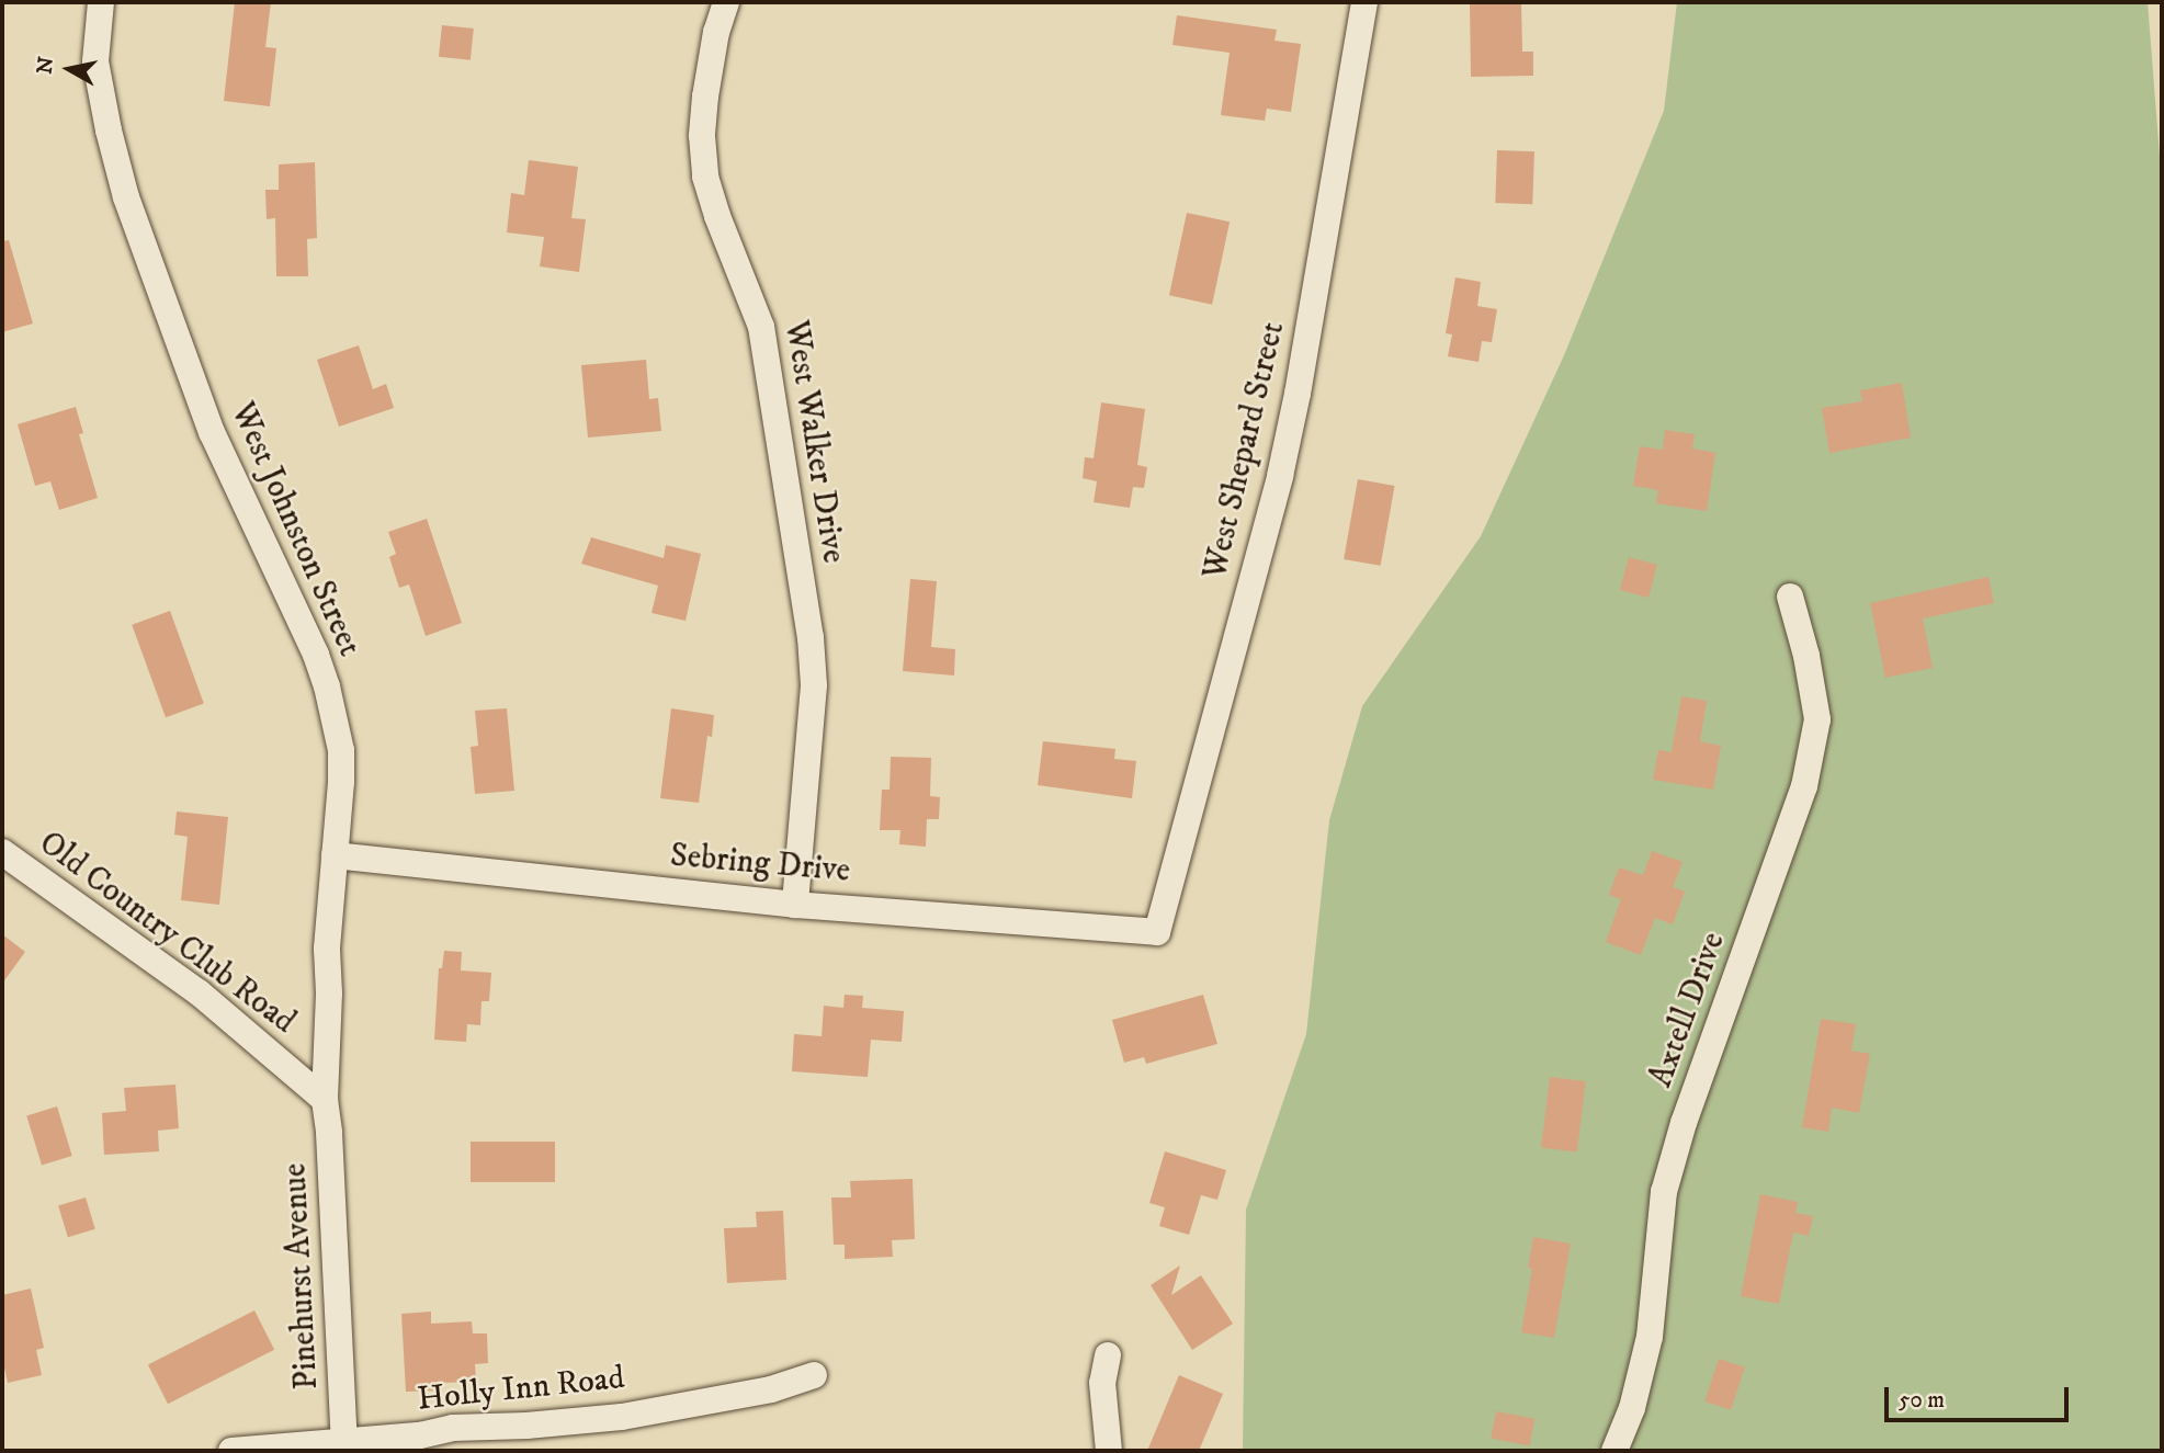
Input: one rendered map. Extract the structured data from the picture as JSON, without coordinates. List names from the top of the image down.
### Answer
{
  "streets": {
    "street": [
      "West Walker Drive",
      "West Shepard Street",
      "West Johnston Street",
      "Sebring Drive",
      "Old Country Club Road",
      "Axtell Drive",
      "Pinehurst Avenue",
      "Holly Inn Road"
    ]
  },
  "crossings": [
    ["West Walker Drive", "Sebring Drive"],
    ["West Shepard Street", "Sebring Drive"],
    ["West Johnston Street", "Sebring Drive"],
    ["West Johnston Street", "Old Country Club Road"],
    ["West Johnston Street", "Pinehurst Avenue"],
    ["Old Country Club Road", "Pinehurst Avenue"],
    ["Pinehurst Avenue", "Holly Inn Road"]
  ],
  "scale_bar": "50 m",
  "north": "left"
}
